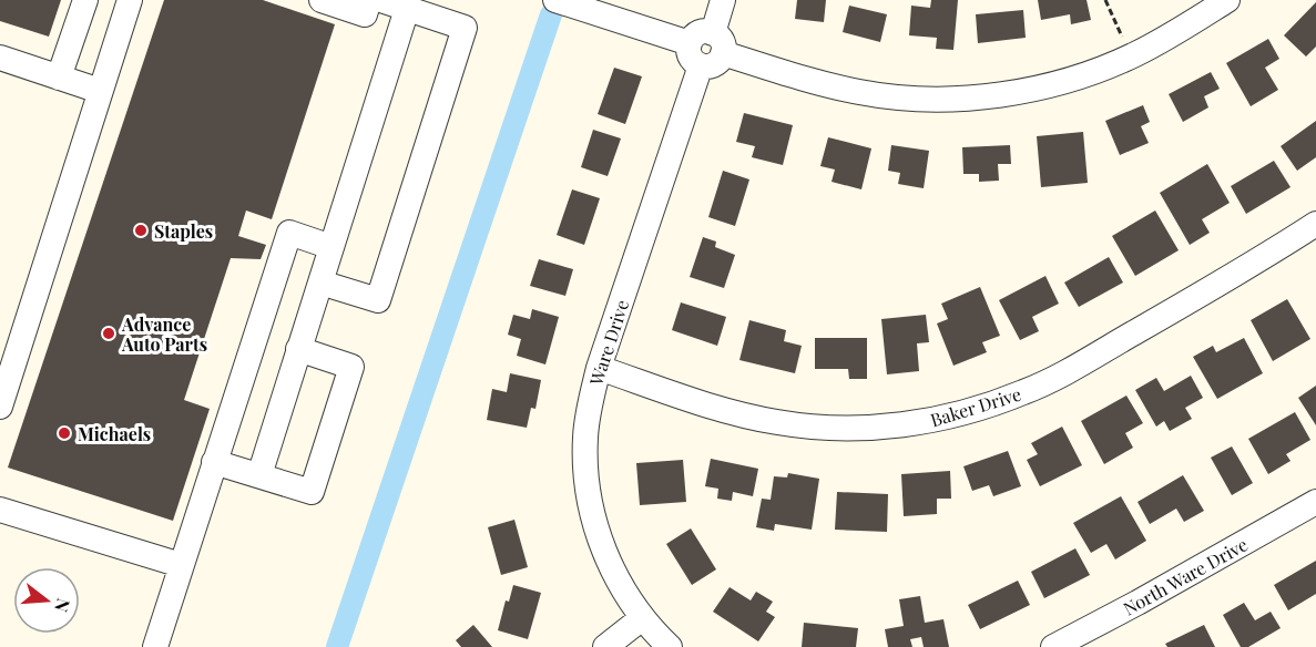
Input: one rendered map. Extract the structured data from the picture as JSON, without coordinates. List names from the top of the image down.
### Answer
{
  "streets": {
    "street": ["Ware Drive", "Baker Drive", "North Ware Drive"]
  },
  "crossings": [
    ["Ware Drive", "Baker Drive"]
  ],
  "places": ["Staples", "Advance Auto Parts", "Michaels"],
  "north": "right"
}
